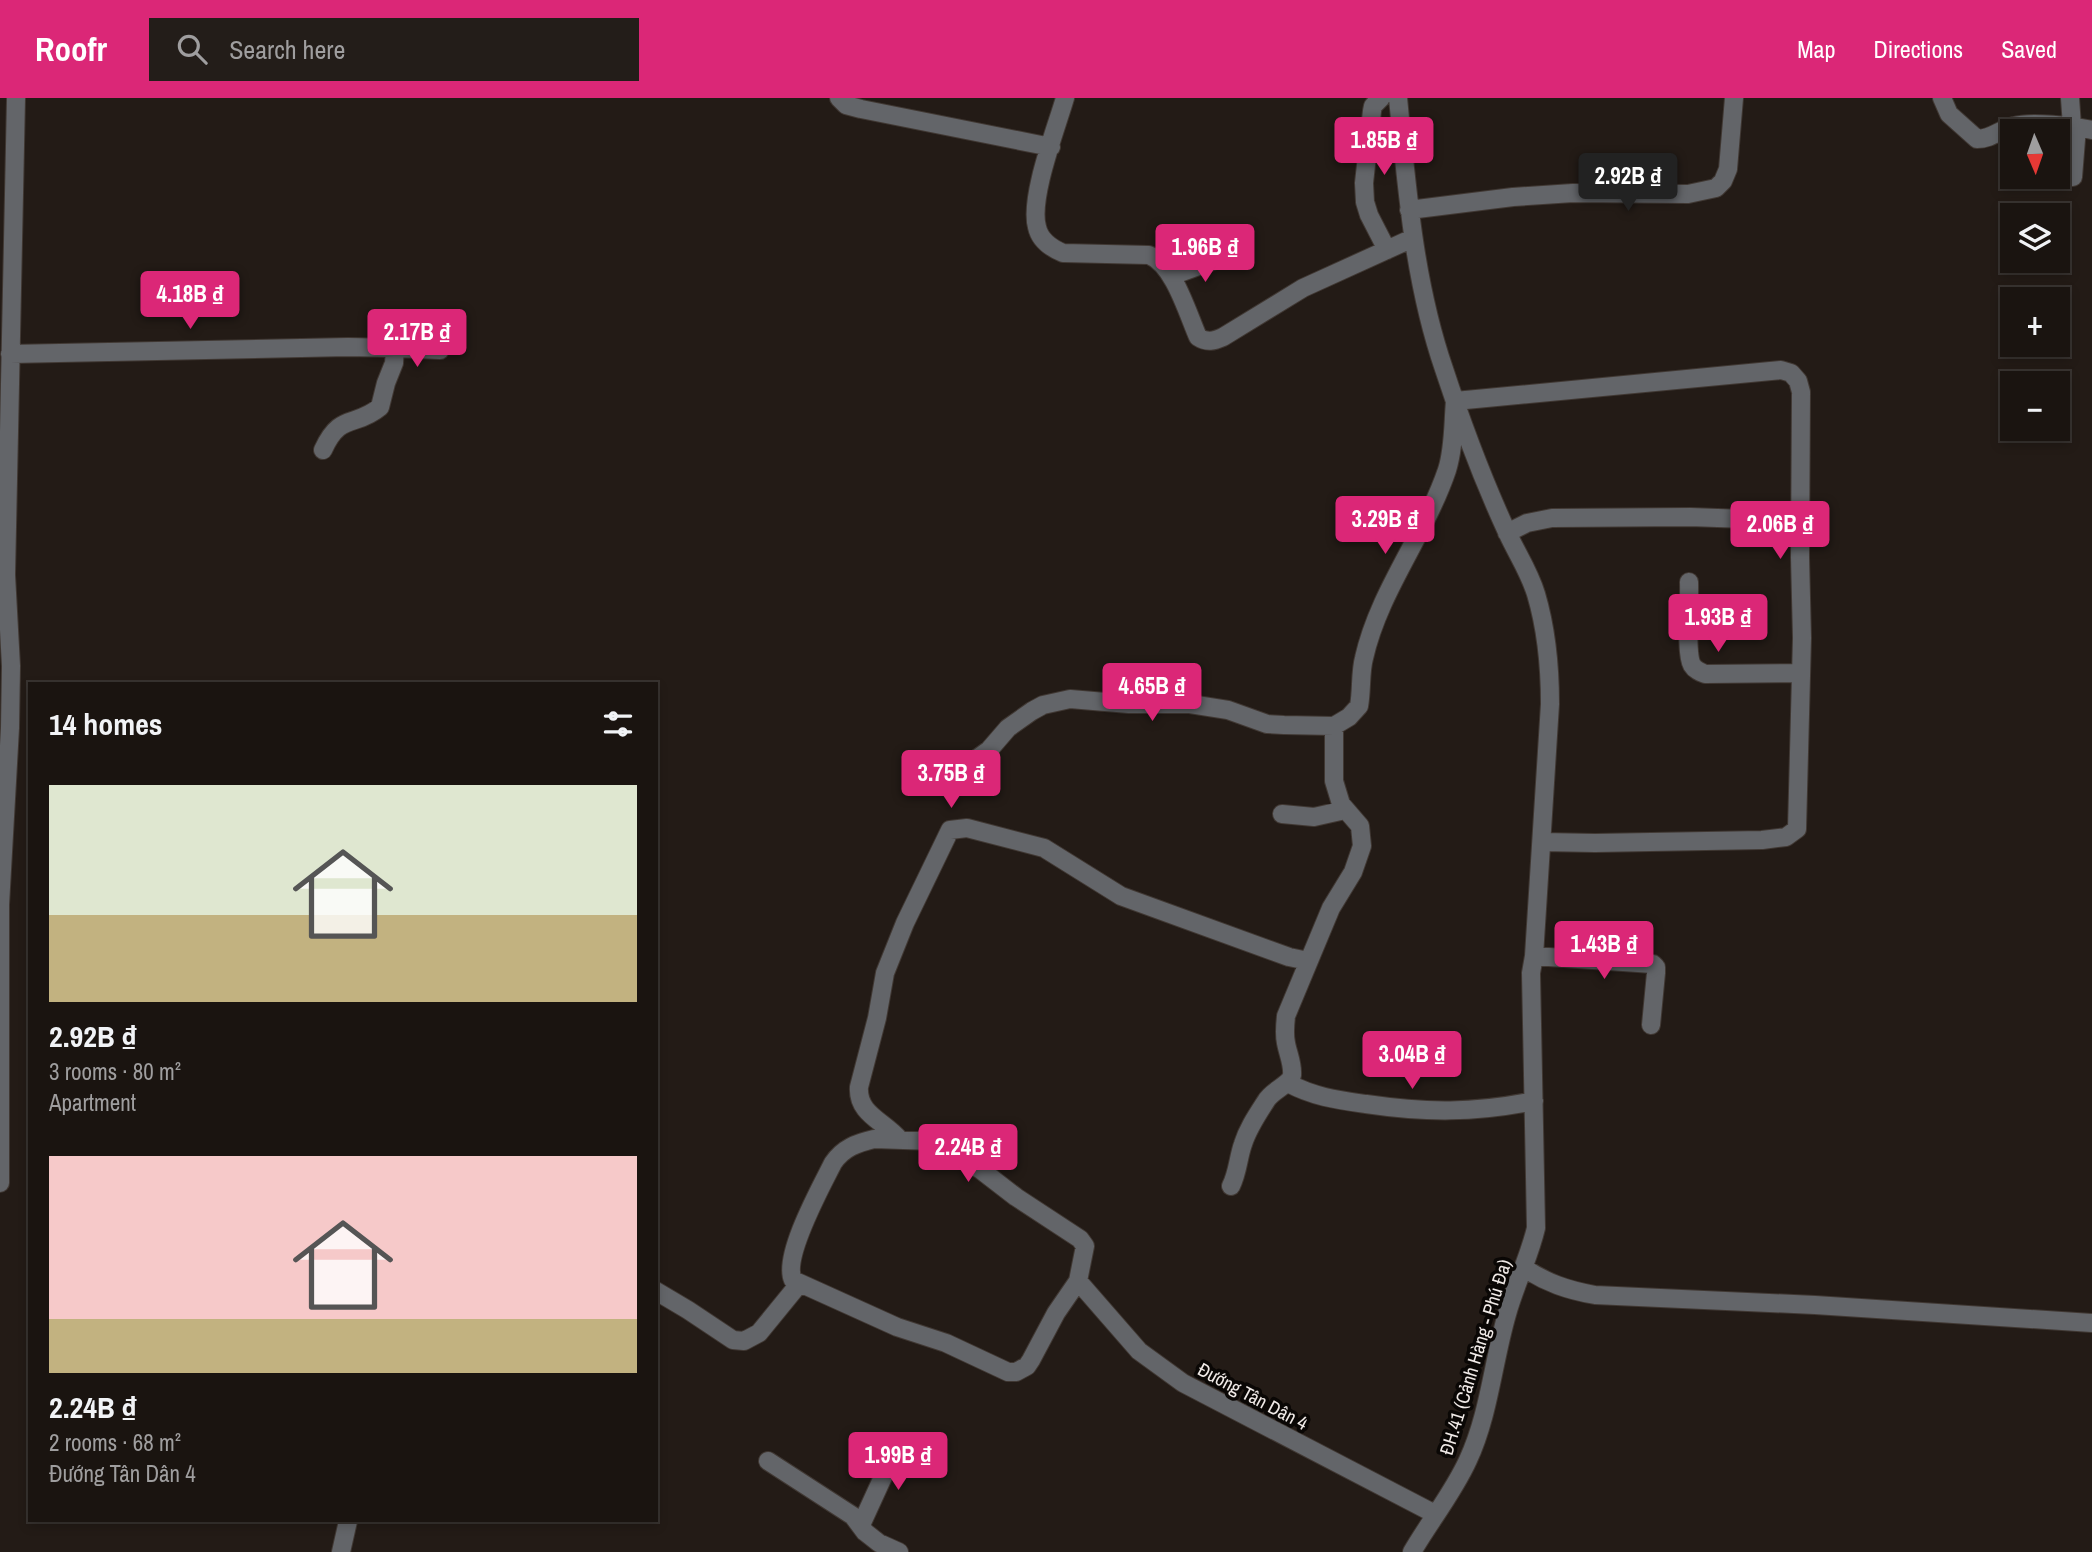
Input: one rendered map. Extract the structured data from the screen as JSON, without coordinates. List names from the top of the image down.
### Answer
{
  "streets": {
    "street": ["ĐH.41 (Cảnh Hàng - Phú Đa)", "Đướng Tân Dân 4"]
  },
  "crossings": [
    ["ĐH.41 (Cảnh Hàng - Phú Đa)", "Đướng Tân Dân 4"]
  ],
  "north": "bottom",
  "page": {
    "header": "Roofr",
    "search": "Search here",
    "nav": ["Map", "Directions", "Saved"],
    "price": [
      "1.85B ₫",
      "2.92B ₫",
      "1.96B ₫",
      "4.18B ₫",
      "2.17B ₫",
      "3.29B ₫",
      "2.06B ₫",
      "1.93B ₫",
      "4.65B ₫",
      "3.75B ₫",
      "1.43B ₫",
      "3.04B ₫",
      "2.24B ₫",
      "1.99B ₫"
    ],
    "map_buttons": ["+", "−"],
    "heading": "14 homes",
    "list": [
      {
        "name": "2.92B ₫",
        "note": "3 rooms · 80 m² · Apartment"
      },
      {
        "name": "2.24B ₫",
        "note": "2 rooms · 68 m² · Đướng Tân Dân 4"
      }
    ]
  }
}
